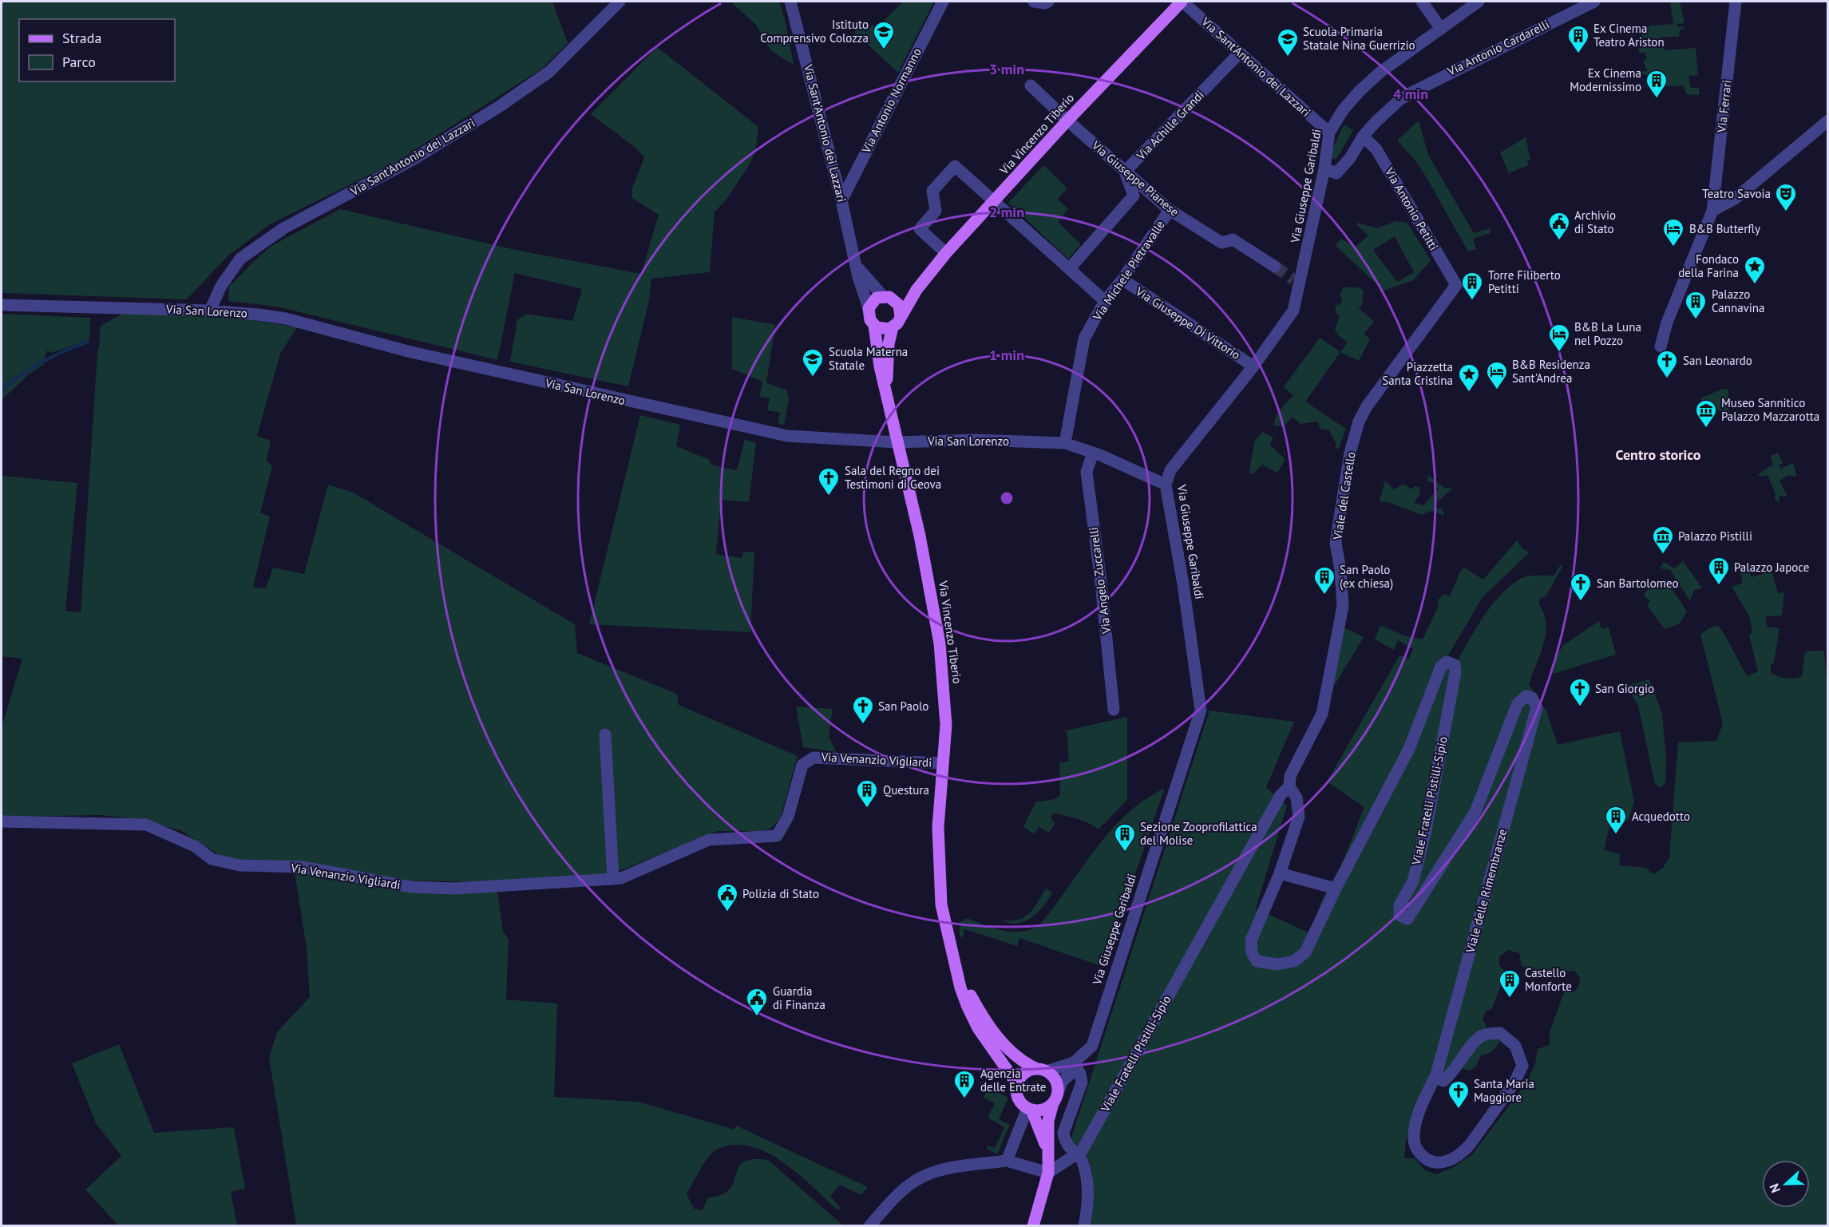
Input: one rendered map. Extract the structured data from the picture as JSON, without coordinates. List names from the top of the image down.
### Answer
{
  "streets": {
    "main road": ["Via Vincenzo Tiberio"],
    "street": [
      "Via Antonio Cardarelli",
      "Via Sant'Antonio dei Lazzari",
      "Via Antonio Normanno",
      "Via Ferrari",
      "Via Achille Grandi",
      "Via Giuseppe Pianese",
      "Via Giuseppe Garibaldi",
      "Via Antonio Petitti",
      "Via Michele Pietravalle",
      "Via San Lorenzo",
      "Via Giuseppe Di Vittorio",
      "Viale del Castello",
      "Via Angelo Zuccarelli",
      "Via Venanzio Vigliardi",
      "Viale Fratelli Pistilli-Sipio",
      "Viale delle Rimembranze"
    ]
  },
  "crossings": [
    ["Via Antonio Cardarelli", "Via Giuseppe Garibaldi"],
    ["Via Antonio Cardarelli", "Via Antonio Petitti"],
    ["Via Sant'Antonio dei Lazzari", "Via Antonio Normanno"],
    ["Via Sant'Antonio dei Lazzari", "Via Achille Grandi"],
    ["Via Sant'Antonio dei Lazzari", "Via Vincenzo Tiberio"],
    ["Via Sant'Antonio dei Lazzari", "Via Giuseppe Garibaldi"],
    ["Via Sant'Antonio dei Lazzari", "Via San Lorenzo"],
    ["Via Achille Grandi", "Via Giuseppe Pianese"],
    ["Via Vincenzo Tiberio", "Via Giuseppe Pianese"],
    ["Via Vincenzo Tiberio", "Via Giuseppe Garibaldi"],
    ["Via Vincenzo Tiberio", "Via San Lorenzo"],
    ["Via Vincenzo Tiberio", "Via Venanzio Vigliardi"],
    ["Via Giuseppe Pianese", "Via Michele Pietravalle"],
    ["Via Giuseppe Garibaldi", "Via San Lorenzo"],
    ["Via Giuseppe Garibaldi", "Via Giuseppe Di Vittorio"],
    ["Via Antonio Petitti", "Viale del Castello"],
    ["Via Michele Pietravalle", "Via San Lorenzo"],
    ["Via Michele Pietravalle", "Via Giuseppe Di Vittorio"],
    ["Via San Lorenzo", "Via Angelo Zuccarelli"],
    ["Viale del Castello", "Viale Fratelli Pistilli-Sipio"],
    ["Viale Fratelli Pistilli-Sipio", "Viale delle Rimembranze"]
  ],
  "districts": ["Centro storico"],
  "places": {
    "school or university": ["Istituto Comprensivo Colozza", "Scuola Primaria Statale Nina Guerrizio", "Scuola Materna Statale"],
    "building": [
      "Ex Cinema Teatro Ariston",
      "Ex Cinema Modernissimo",
      "Torre Filiberto Petitti",
      "Palazzo Cannavina",
      "Palazzo Japoce",
      "San Paolo (ex chiesa)",
      "Questura",
      "Acquedotto",
      "Sezione Zooprofilattica del Molise",
      "Castello Monforte",
      "Agenzia delle Entrate"
    ],
    "theatre": ["Teatro Savoia"],
    "public building": ["Archivio di Stato", "Polizia di Stato", "Guardia di Finanza"],
    "hotel": ["B&B Butterfly", "B&B La Luna nel Pozzo", "B&B Residenza Sant'Andrea"],
    "place": ["Fondaco della Farina", "Piazzetta Santa Cristina"],
    "church": [
      "San Leonardo",
      "Sala del Regno dei Testimoni di Geova",
      "San Bartolomeo",
      "San Giorgio",
      "San Paolo",
      "Santa Maria Maggiore"
    ],
    "museum": ["Museo Sannitico Palazzo Mazzarotta", "Palazzo Pistilli"]
  },
  "legend": ["Strada", "Parco"],
  "north": "left",
  "rings": [
    "3 min",
    "4 min",
    "2 min",
    "1 min"
  ]
}
